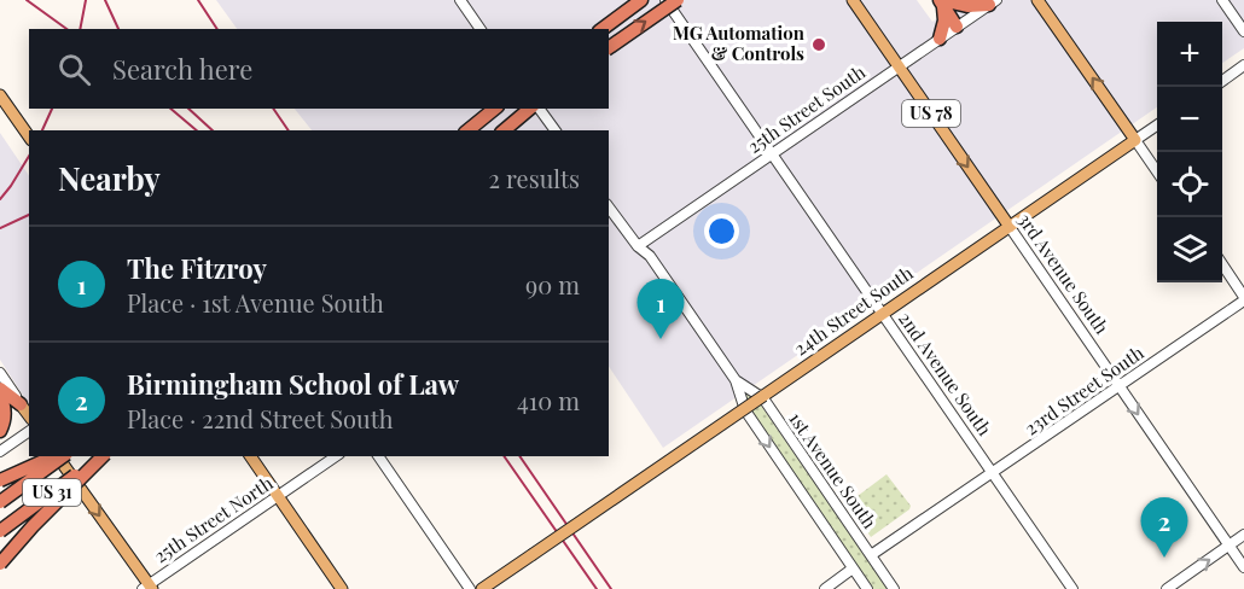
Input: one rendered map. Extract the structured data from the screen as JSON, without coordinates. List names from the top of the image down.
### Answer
{
  "streets": {
    "highway": ["US 31"],
    "main road": ["US 78", "3rd Avenue South", "24th Street South"],
    "street": [
      "25th Street South",
      "2nd Avenue South",
      "23rd Street South",
      "1st Avenue South",
      "25th Street North"
    ]
  },
  "crossings": [
    ["25th Street South", "3rd Avenue South"],
    ["25th Street South", "2nd Avenue South"],
    ["25th Street South", "1st Avenue South"],
    ["3rd Avenue South", "24th Street South"],
    ["3rd Avenue South", "23rd Street South"],
    ["24th Street South", "2nd Avenue South"],
    ["2nd Avenue South", "23rd Street South"],
    ["23rd Street South", "1st Avenue South"]
  ],
  "one_way": ["3rd Avenue South"],
  "places": ["MG Automation & Controls"],
  "page": {
    "map_buttons": ["+", "−"],
    "search": "Search here",
    "heading": ["Nearby", "2 results"],
    "list": [
      {
        "mark": "1",
        "name": "The Fitzroy",
        "note": "Place · 1st Avenue South",
        "value": "90 m"
      },
      {
        "mark": "2",
        "name": "Birmingham School of Law",
        "note": "Place · 22nd Street South",
        "value": "410 m"
      }
    ],
    "pins": ["1", "2"]
  }
}
